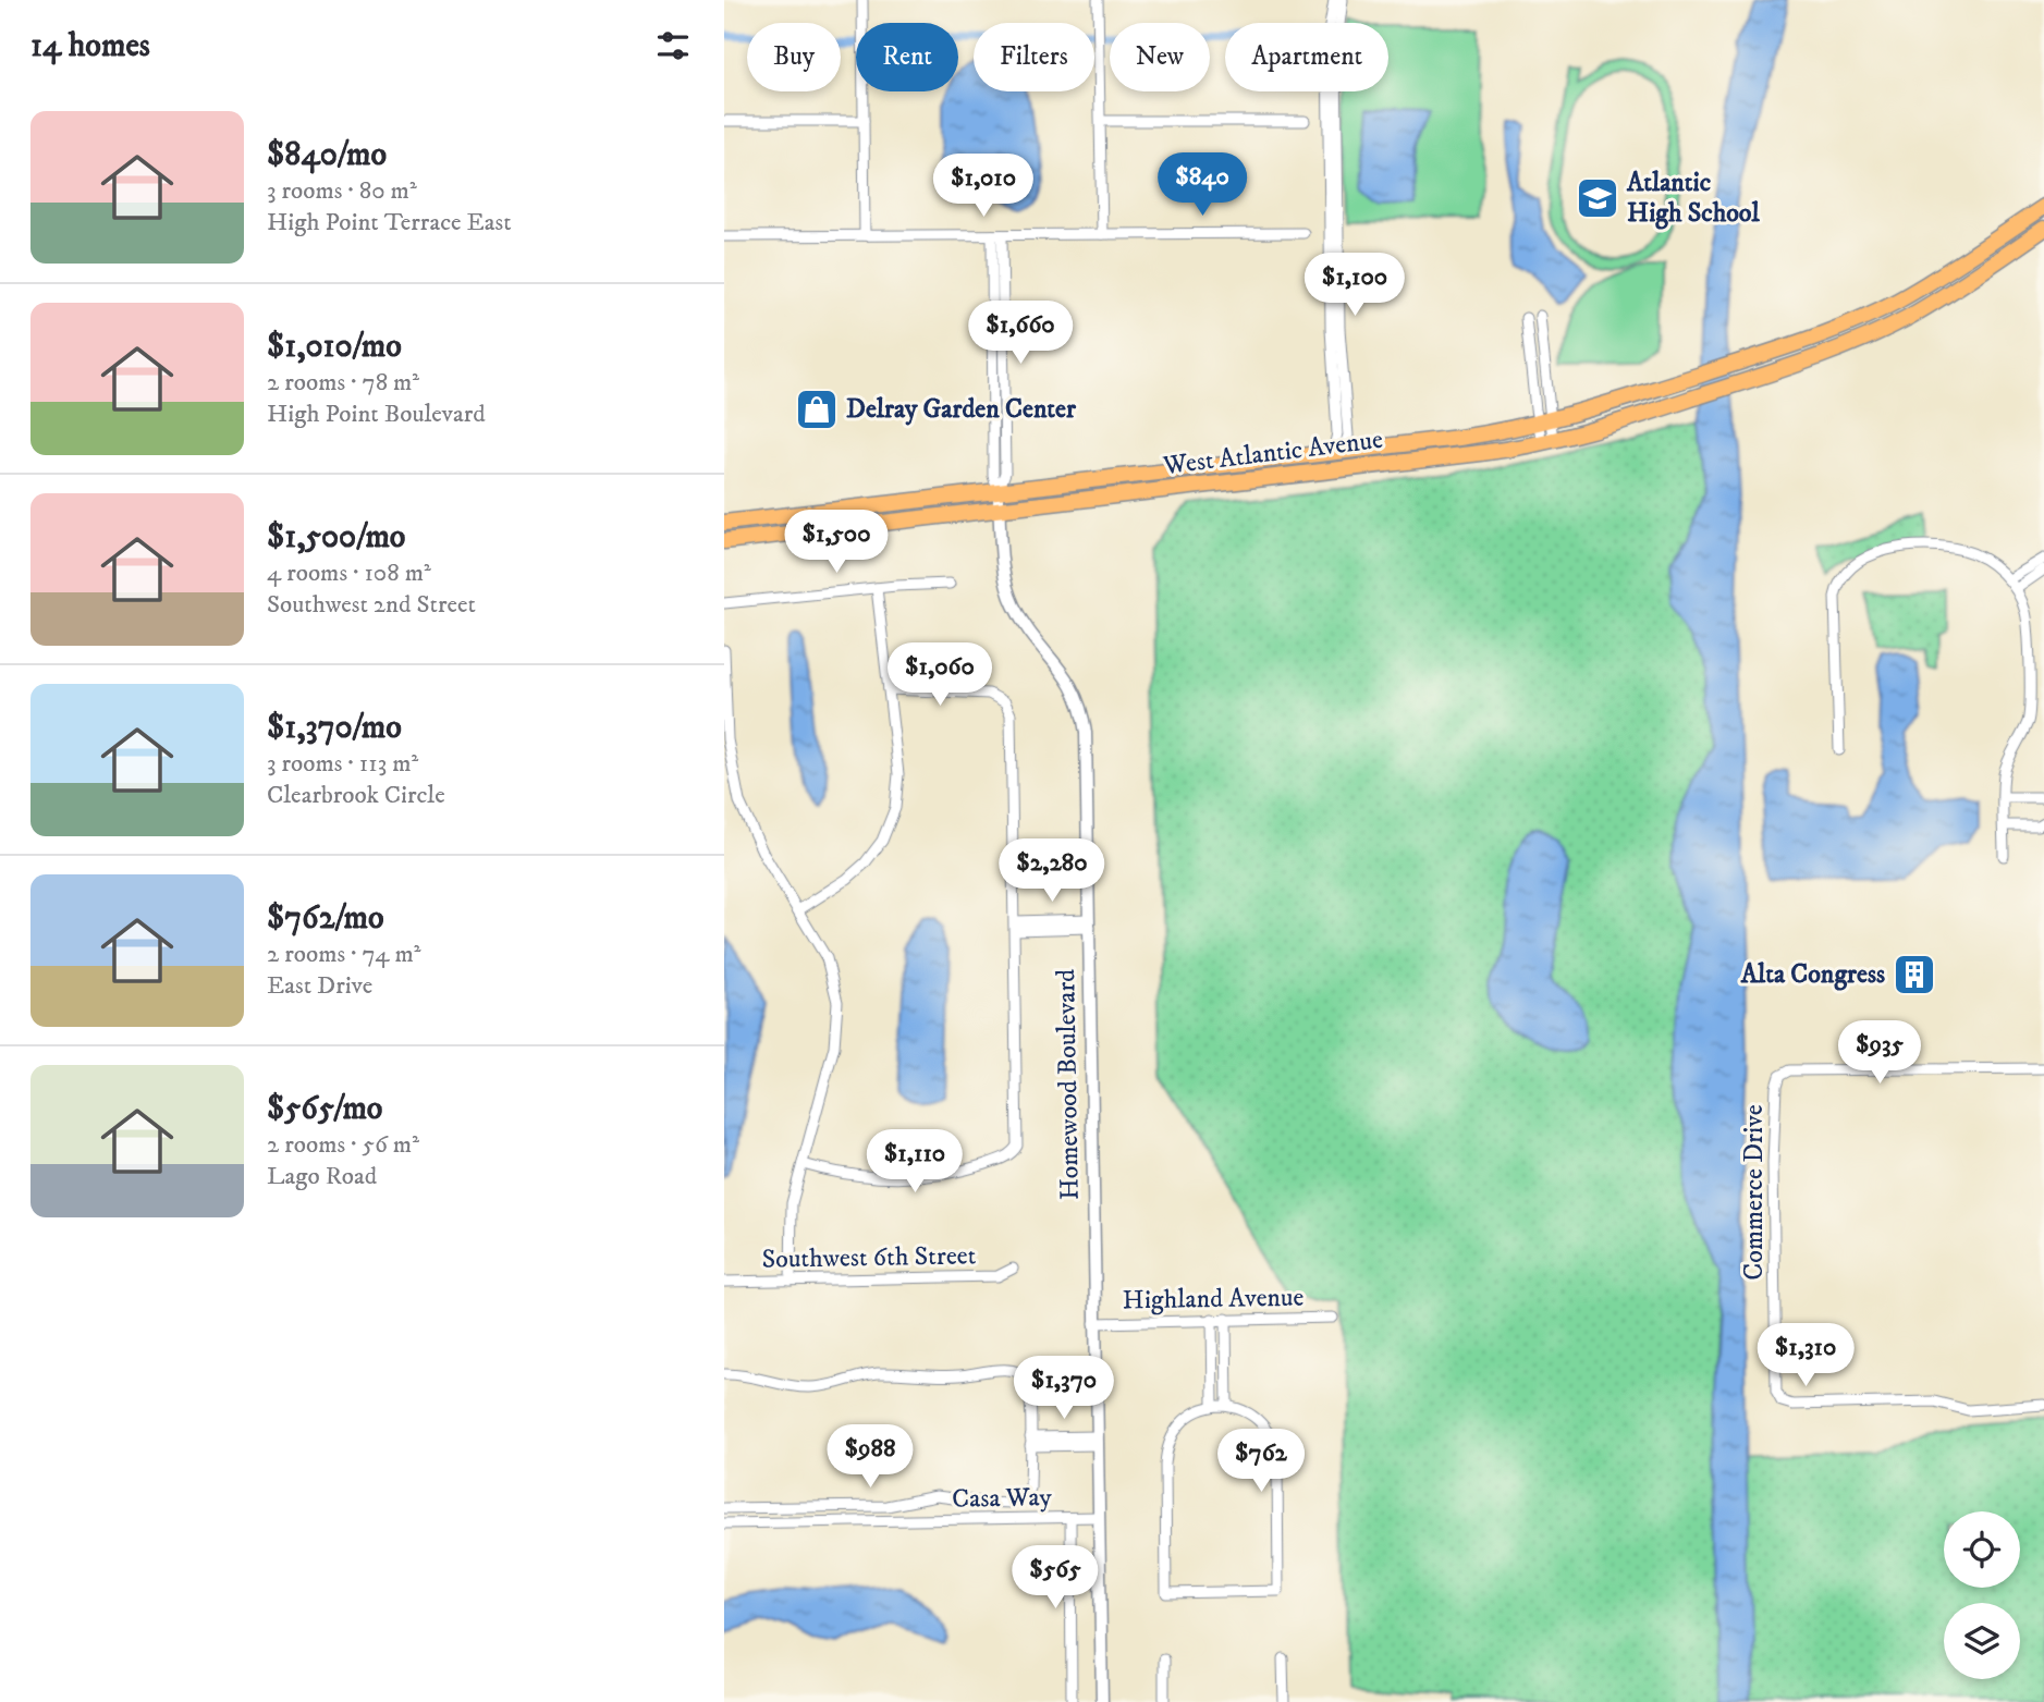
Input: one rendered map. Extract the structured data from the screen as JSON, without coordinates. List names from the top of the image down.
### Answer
{
  "streets": {
    "main road": ["West Atlantic Avenue"],
    "street": [
      "Homewood Boulevard",
      "Commerce Drive",
      "Southwest 6th Street",
      "Highland Avenue",
      "Casa Way"
    ]
  },
  "crossings": [
    ["West Atlantic Avenue", "Homewood Boulevard"],
    ["Homewood Boulevard", "Highland Avenue"],
    ["Homewood Boulevard", "Casa Way"]
  ],
  "places": {
    "school or university": ["Atlantic High School"],
    "shop": ["Delray Garden Center"],
    "building": ["Alta Congress"]
  },
  "page": {
    "heading": "14 homes",
    "chip": [
      "Buy",
      "Rent",
      "Filters",
      "New",
      "Apartment"
    ],
    "list": [
      {
        "name": "$840/mo",
        "note": "3 rooms · 80 m² · High Point Terrace East"
      },
      {
        "name": "$1,010/mo",
        "note": "2 rooms · 78 m² · High Point Boulevard"
      },
      {
        "name": "$1,500/mo",
        "note": "4 rooms · 108 m² · Southwest 2nd Street"
      },
      {
        "name": "$1,370/mo",
        "note": "3 rooms · 113 m² · Clearbrook Circle"
      },
      {
        "name": "$762/mo",
        "note": "2 rooms · 74 m² · East Drive"
      },
      {
        "name": "$565/mo",
        "note": "2 rooms · 56 m² · Lago Road"
      }
    ],
    "price": [
      "$840",
      "$1,010",
      "$1,100",
      "$1,660",
      "$1,500",
      "$1,060",
      "$2,280",
      "$935",
      "$1,110",
      "$1,310",
      "$1,370",
      "$988",
      "$762",
      "$565"
    ]
  }
}
